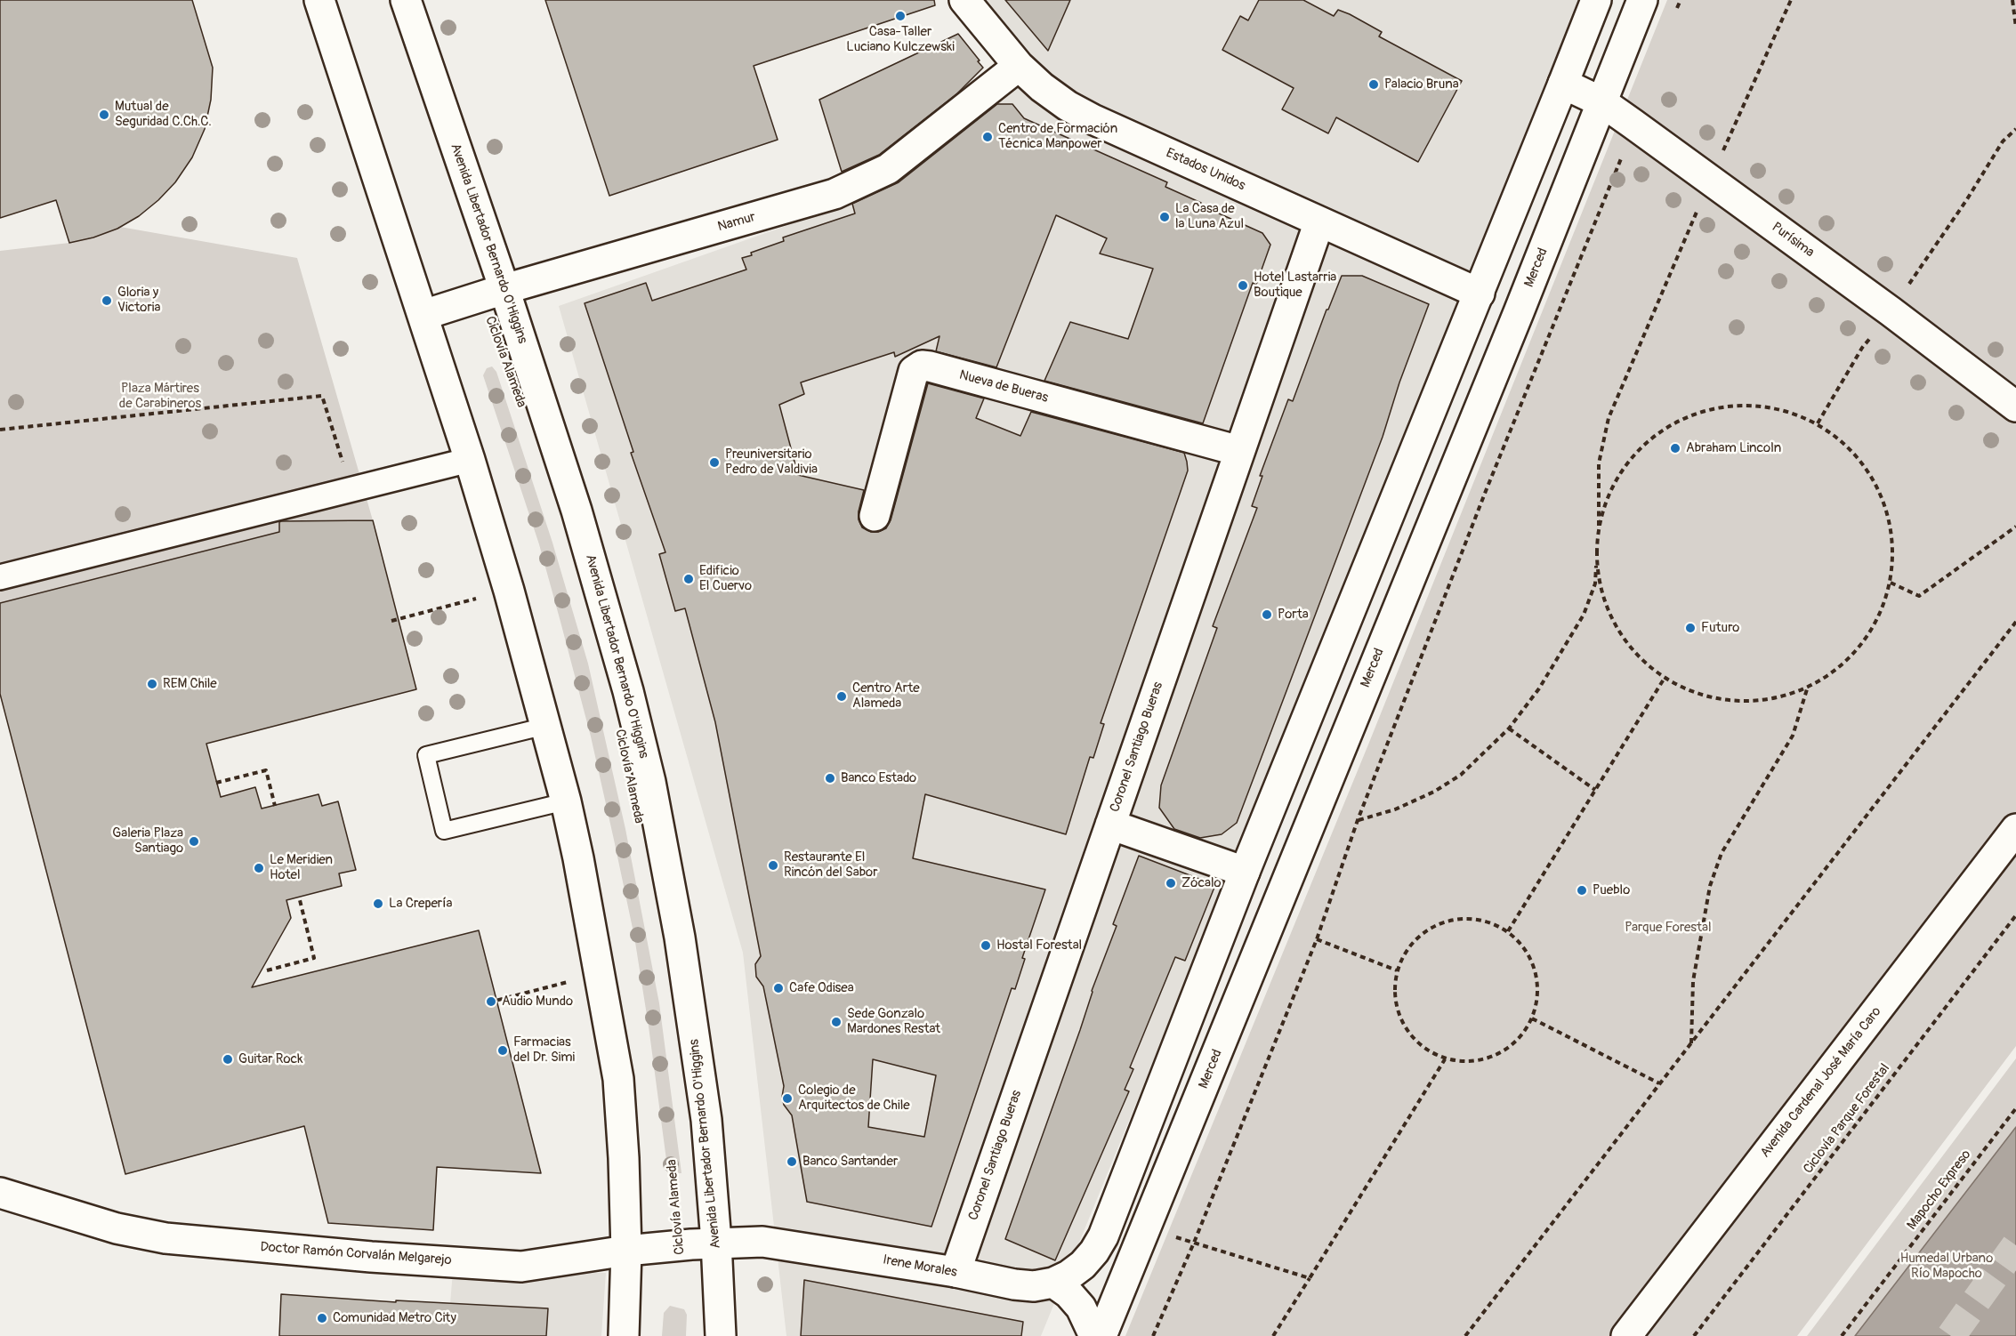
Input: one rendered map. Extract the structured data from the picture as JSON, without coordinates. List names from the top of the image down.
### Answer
{
  "streets": {
    "main road": [
      "Estados Unidos",
      "Namur",
      "Purísima",
      "Avenida Libertador Bernardo O'Higgins",
      "Merced",
      "Nueva de Bueras",
      "Coronel Santiago Bueras",
      "Avenida Cardenal José María Caro",
      "Doctor Ramón Corvalán Melgarejo",
      "Irene Morales"
    ],
    "path": ["Ciclovía Parque Forestal", "Mapocho Expreso"]
  },
  "crossings": [
    ["Estados Unidos", "Namur"],
    ["Estados Unidos", "Coronel Santiago Bueras"],
    ["Namur", "Avenida Libertador Bernardo O'Higgins"],
    ["Purísima", "Merced"],
    ["Avenida Libertador Bernardo O'Higgins", "Doctor Ramón Corvalán Melgarejo"],
    ["Avenida Libertador Bernardo O'Higgins", "Irene Morales"],
    ["Nueva de Bueras", "Coronel Santiago Bueras"],
    ["Coronel Santiago Bueras", "Irene Morales"],
    ["Doctor Ramón Corvalán Melgarejo", "Irene Morales"]
  ],
  "parks": ["Plaza Mártires de Carabineros", "Parque Forestal", "Humedal Urbano Río Mapocho"],
  "places": [
    "Casa-Taller Luciano Kulczewski",
    "Palacio Bruna",
    "Mutual de Seguridad C.Ch.C.",
    "Centro de Formación Técnica Manpower",
    "La Casa de la Luna Azul",
    "Hotel Lastarria Boutique",
    "Gloria y Victoria",
    "Abraham Lincoln",
    "Preuniversitario Pedro de Valdivia",
    "Edificio El Cuervo",
    "Porta",
    "Futuro",
    "REM Chile",
    "Centro Arte Alameda",
    "Banco Estado",
    "Galeria Plaza Santiago",
    "Restaurante El Rincón del Sabor",
    "Le Meridien Hotel",
    "Zócalo",
    "Pueblo",
    "La Crepería",
    "Hostal Forestal",
    "Cafe Odisea",
    "Audio Mundo",
    "Sede Gonzalo Mardones Restat",
    "Farmacias del Dr. Simi",
    "Guitar Rock",
    "Colegio de Arquitectos de Chile",
    "Banco Santander",
    "Comunidad Metro City"
  ]
}
